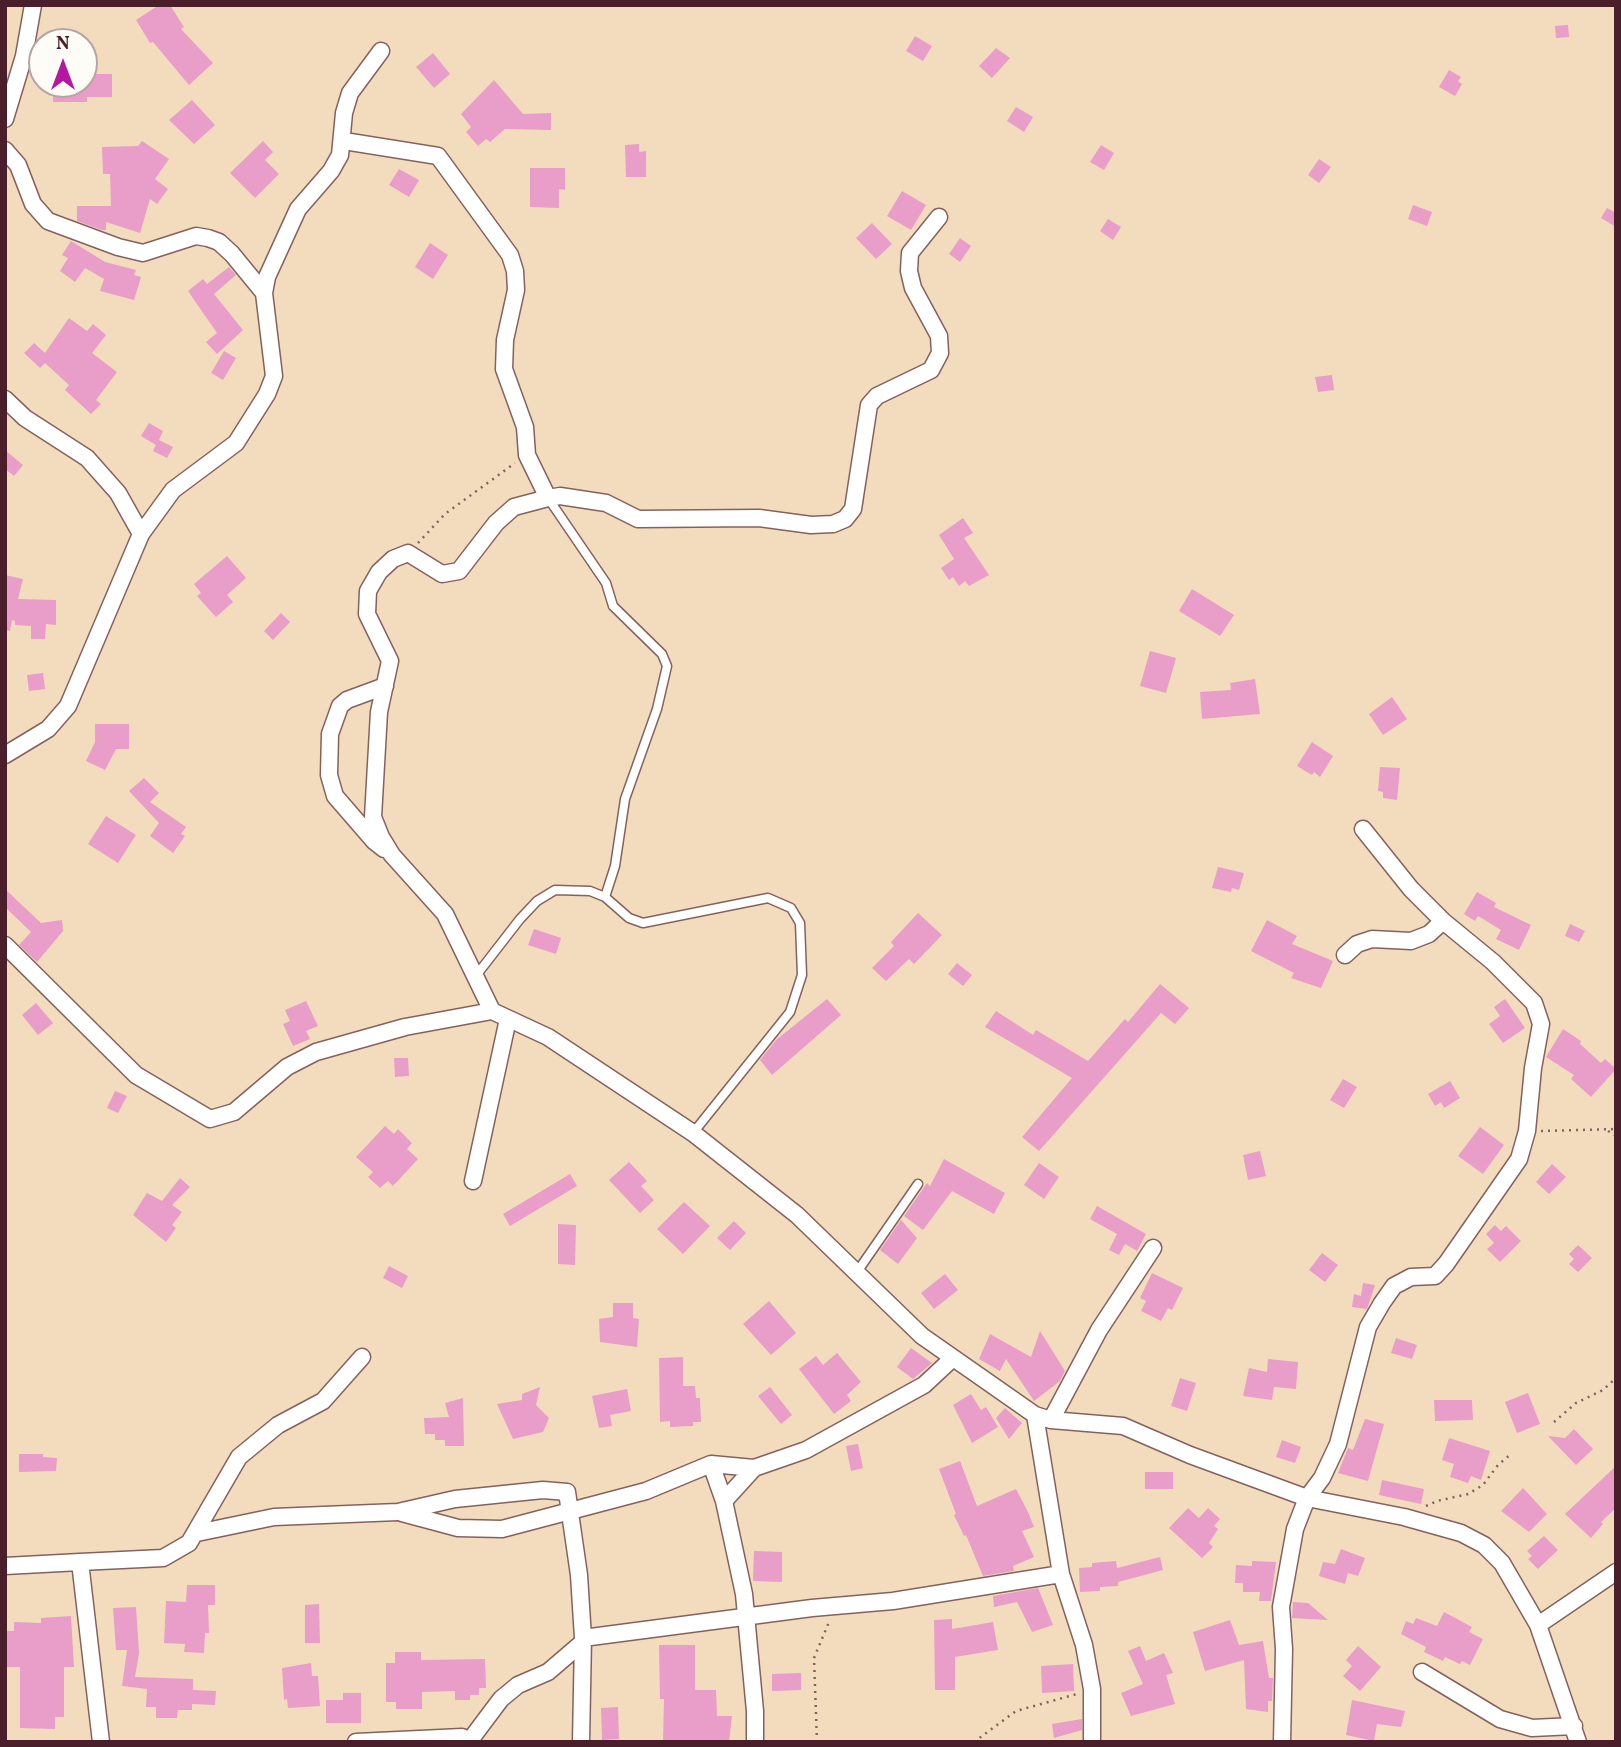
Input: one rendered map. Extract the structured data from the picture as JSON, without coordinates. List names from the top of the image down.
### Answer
{
  "north": "top"
}
